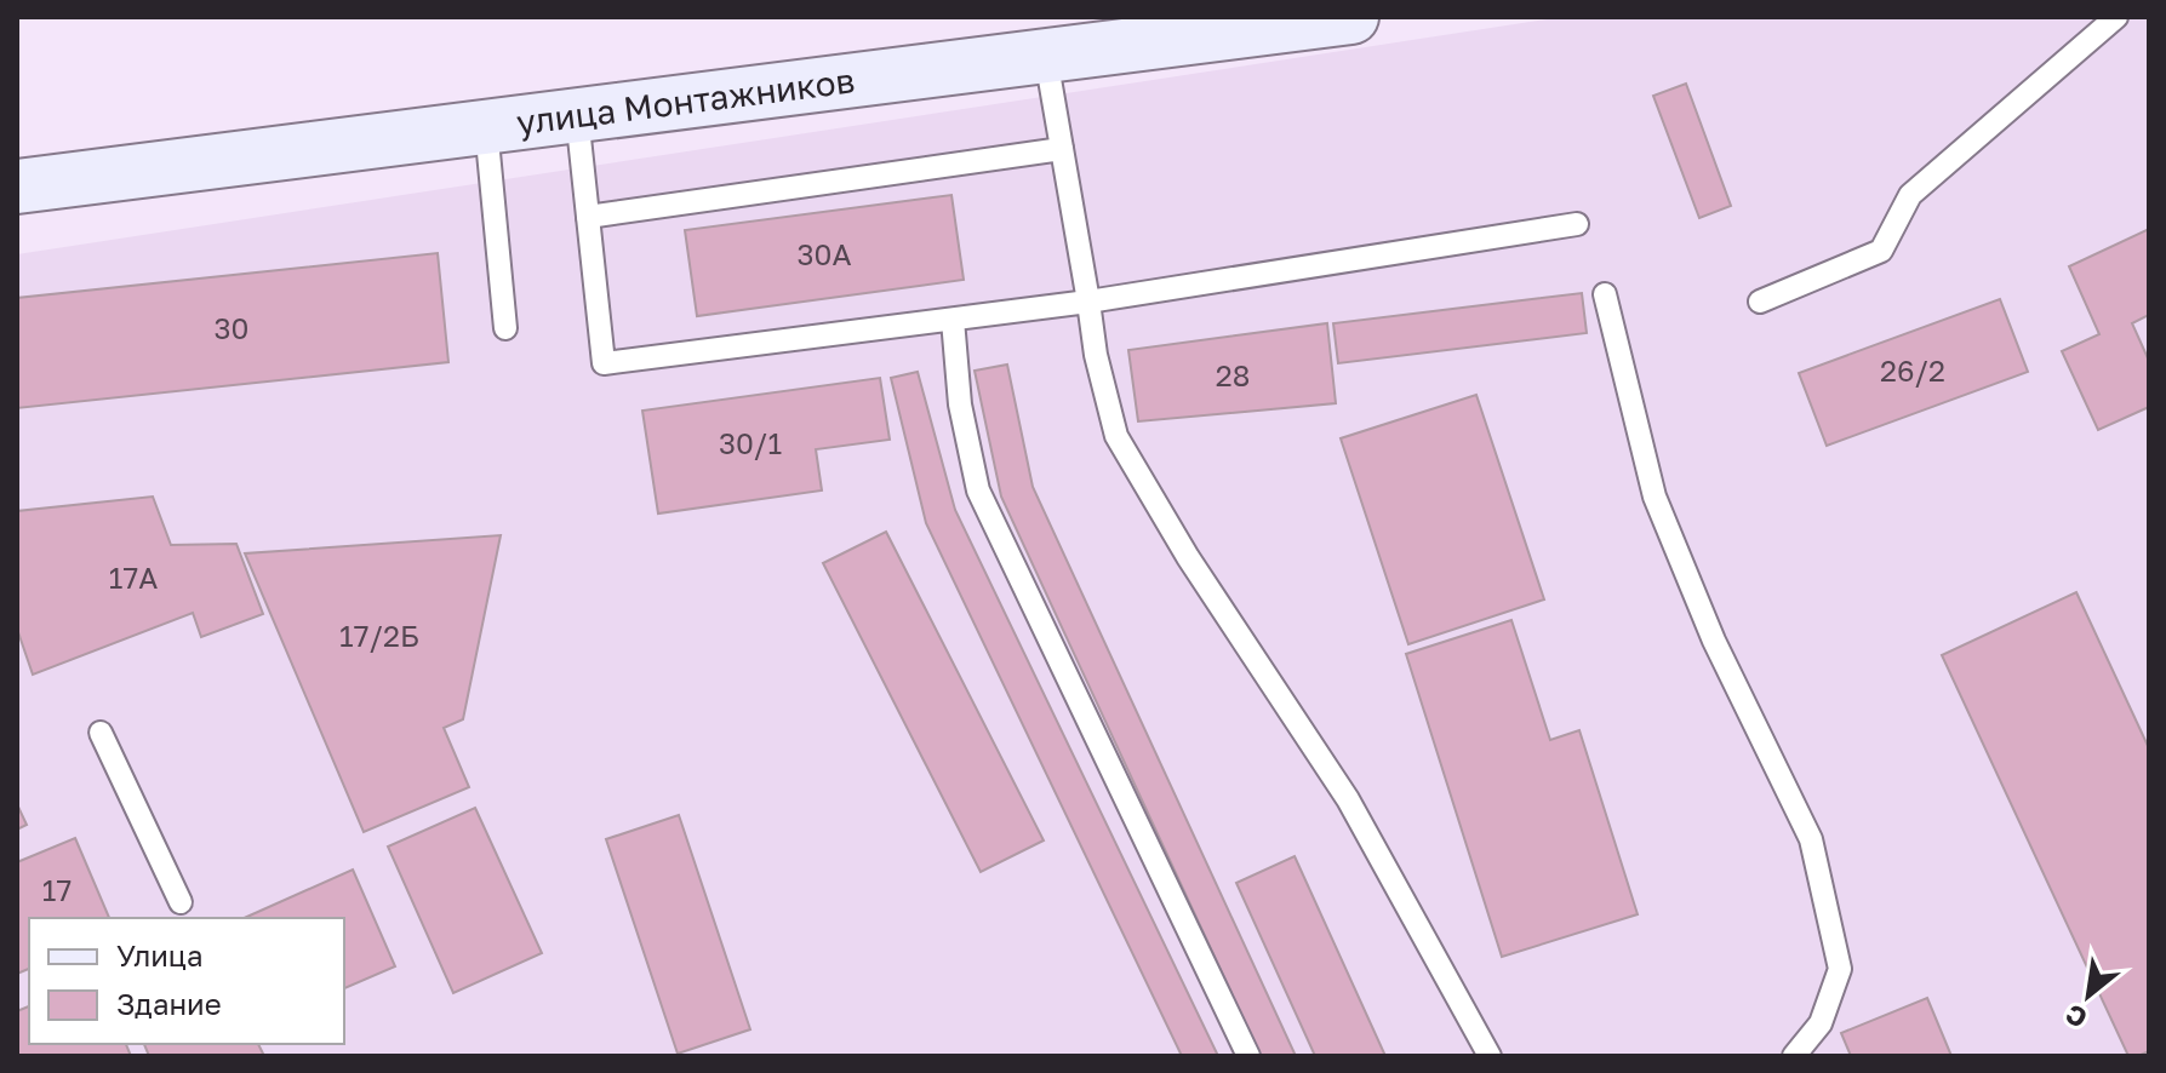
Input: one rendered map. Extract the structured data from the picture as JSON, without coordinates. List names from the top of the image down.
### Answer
{
  "streets": {
    "main road": ["улица Монтажников"]
  },
  "house_numbers": [
    "30А",
    "30",
    "26/2",
    "28",
    "30/1",
    "17А",
    "17/2Б",
    "17"
  ],
  "legend": ["Улица", "Здание"],
  "north": "bottom left"
}
